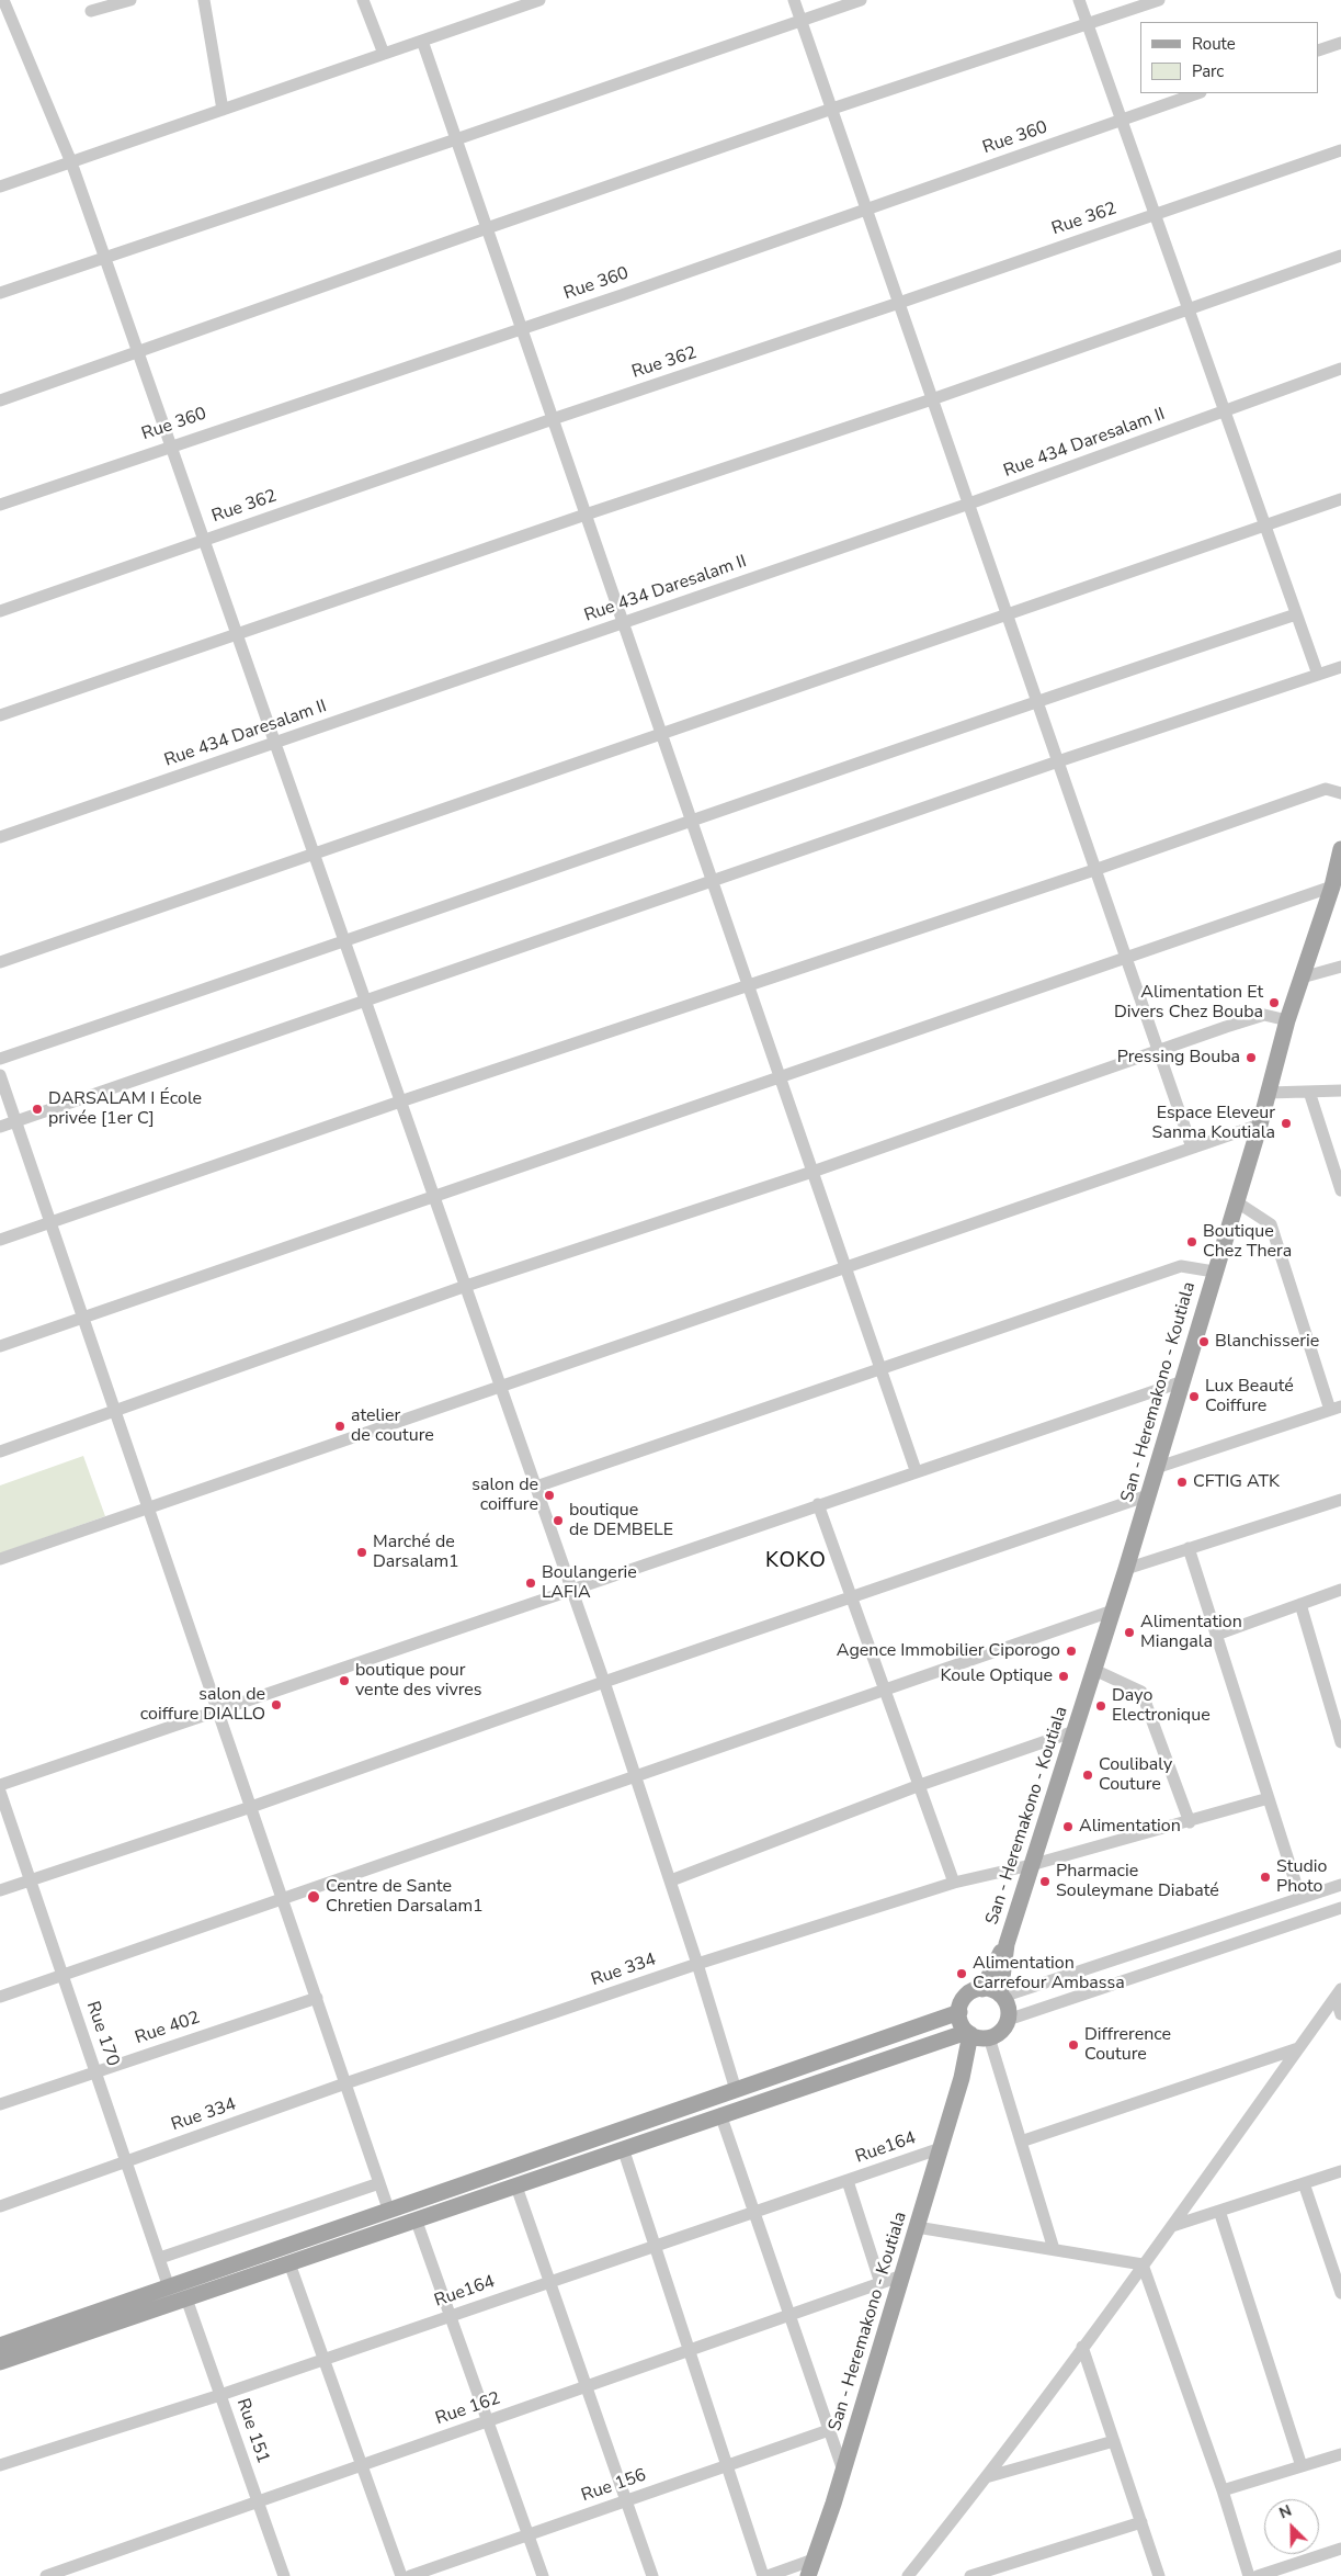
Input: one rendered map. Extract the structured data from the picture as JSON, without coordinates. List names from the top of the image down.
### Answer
{
  "streets": {
    "main road": ["San - Heremakono - Koutiala"],
    "street": [
      "Rue 360",
      "Rue 362",
      "Rue 434 Daresalam II",
      "Rue 334",
      "Rue 402",
      "Rue 170",
      "Rue164",
      "Rue 162",
      "Rue 151",
      "Rue 156"
    ]
  },
  "crossings": [
    ["San - Heremakono - Koutiala", "Rue 334"],
    ["San - Heremakono - Koutiala", "Rue164"],
    ["San - Heremakono - Koutiala", "Rue 162"],
    ["Rue 334", "Rue 170"],
    ["Rue 402", "Rue 170"],
    ["Rue164", "Rue 151"],
    ["Rue 162", "Rue 151"]
  ],
  "districts": ["KOKO"],
  "places": [
    "Alimentation Et Divers Chez Bouba",
    "Pressing Bouba",
    "DARSALAM I École privée [1er C]",
    "Espace Eleveur Sanma Koutiala",
    "Boutique Chez Thera",
    "Blanchisserie",
    "Lux Beauté Coiffure",
    "atelier de couture",
    "CFTIG ATK",
    "salon de coiffure",
    "boutique de DEMBELE",
    "Marché de Darsalam1",
    "Boulangerie LAFIA",
    "Alimentation Miangala",
    "Agence Immobilier Ciporogo",
    "Koule Optique",
    "boutique pour vente des vivres",
    "salon de coiffure DIALLO",
    "Dayo Electronique",
    "Coulibaly Couture",
    "Alimentation",
    "Studio Photo",
    "Pharmacie Souleymane Diabaté",
    "Centre de Sante Chretien Darsalam1",
    "Alimentation Carrefour Ambassa",
    "Diffrerence Couture"
  ],
  "legend": ["Route", "Parc"],
  "north": "top left"
}
